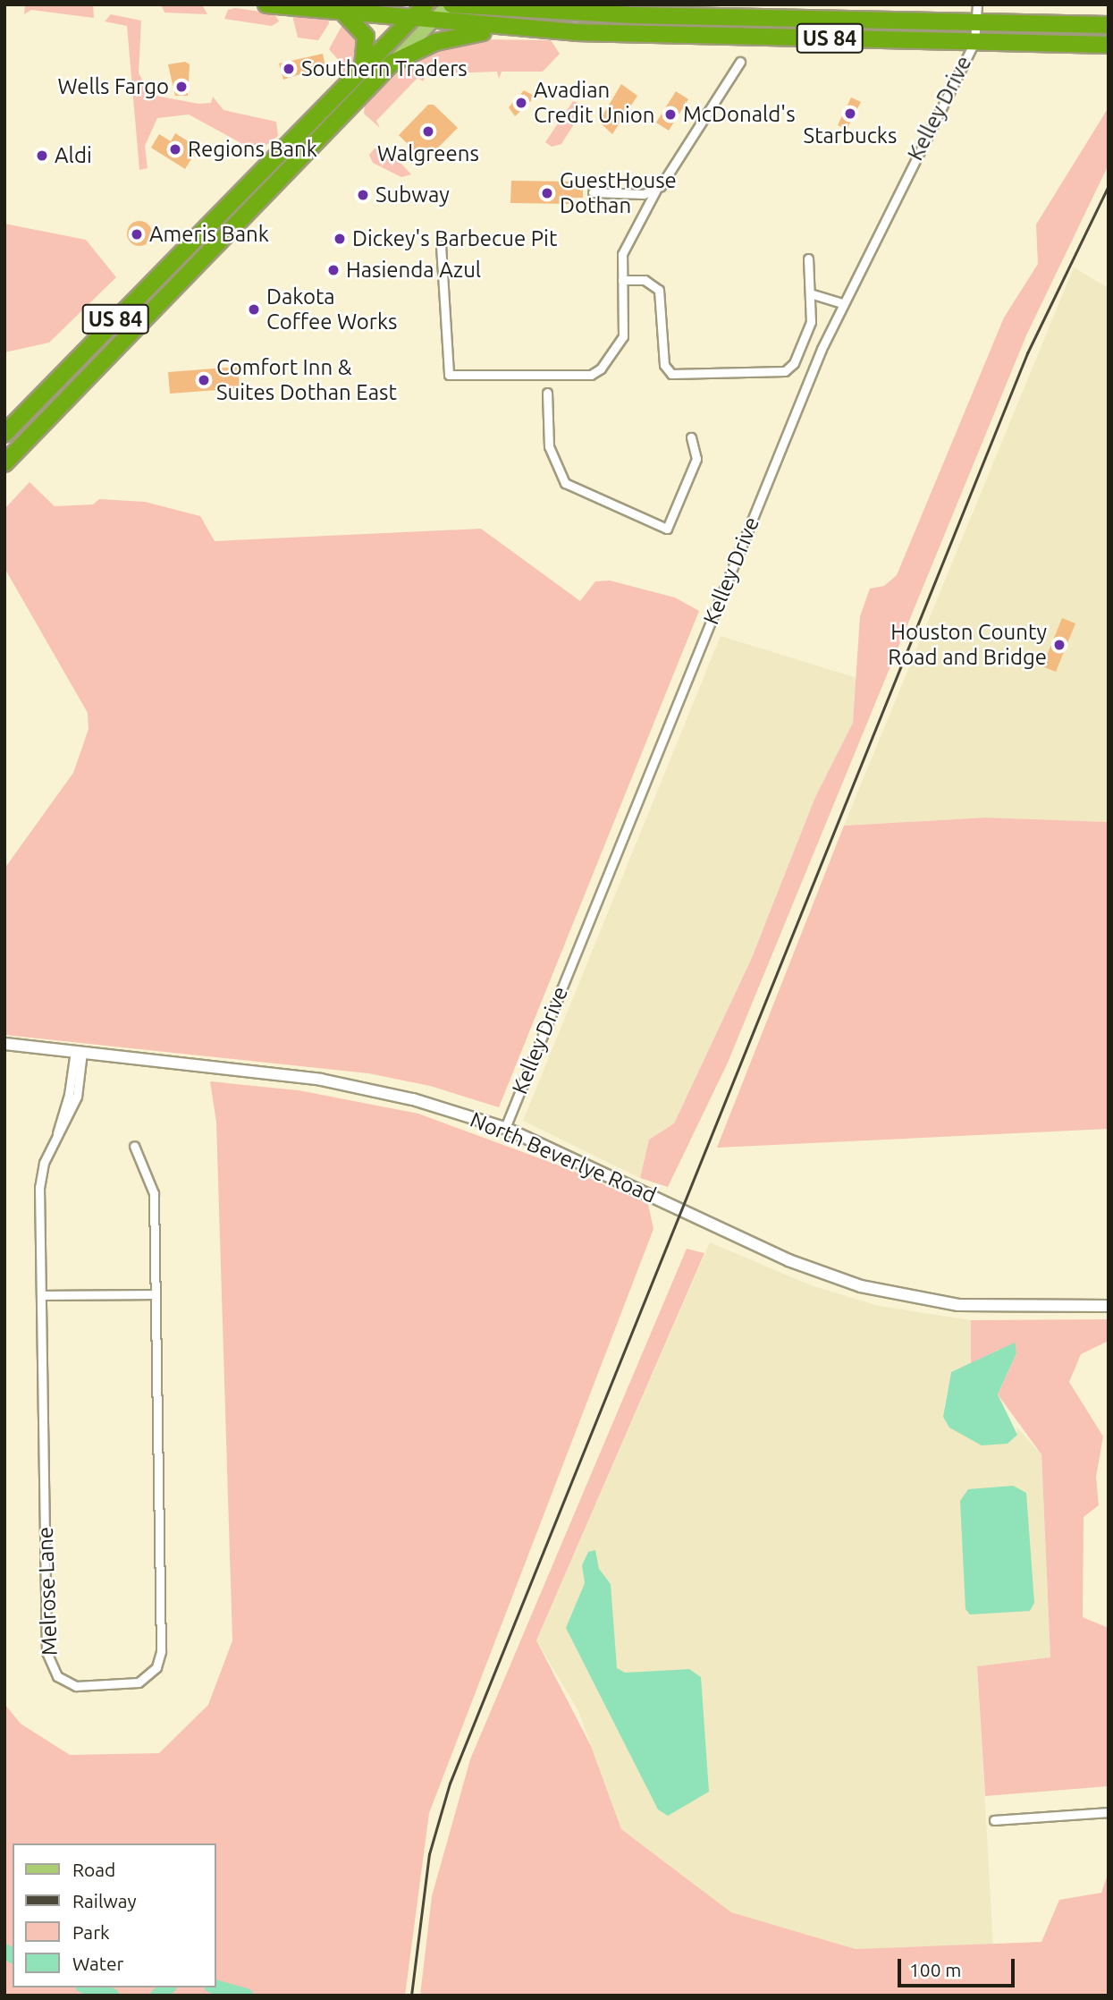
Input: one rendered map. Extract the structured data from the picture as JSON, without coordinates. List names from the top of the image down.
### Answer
{
  "streets": {
    "highway": ["US 84"],
    "street": ["Kelley Drive", "North Beverlye Road", "Melrose Lane"]
  },
  "crossings": [
    ["US 84", "Kelley Drive"],
    ["Kelley Drive", "North Beverlye Road"],
    ["North Beverlye Road", "Melrose Lane"]
  ],
  "places": [
    "Southern Traders",
    "Wells Fargo",
    "Avadian Credit Union",
    "Starbucks",
    "McDonald's",
    "Walgreens",
    "Regions Bank",
    "Aldi",
    "GuestHouse Dothan",
    "Subway",
    "Ameris Bank",
    "Dickey's Barbecue Pit",
    "Hasienda Azul",
    "Dakota Coffee Works",
    "Comfort Inn & Suites Dothan East",
    "Houston County Road and Bridge"
  ],
  "legend": [
    "Road",
    "Railway",
    "Park",
    "Water"
  ],
  "scale_bar": "100 m"
}
